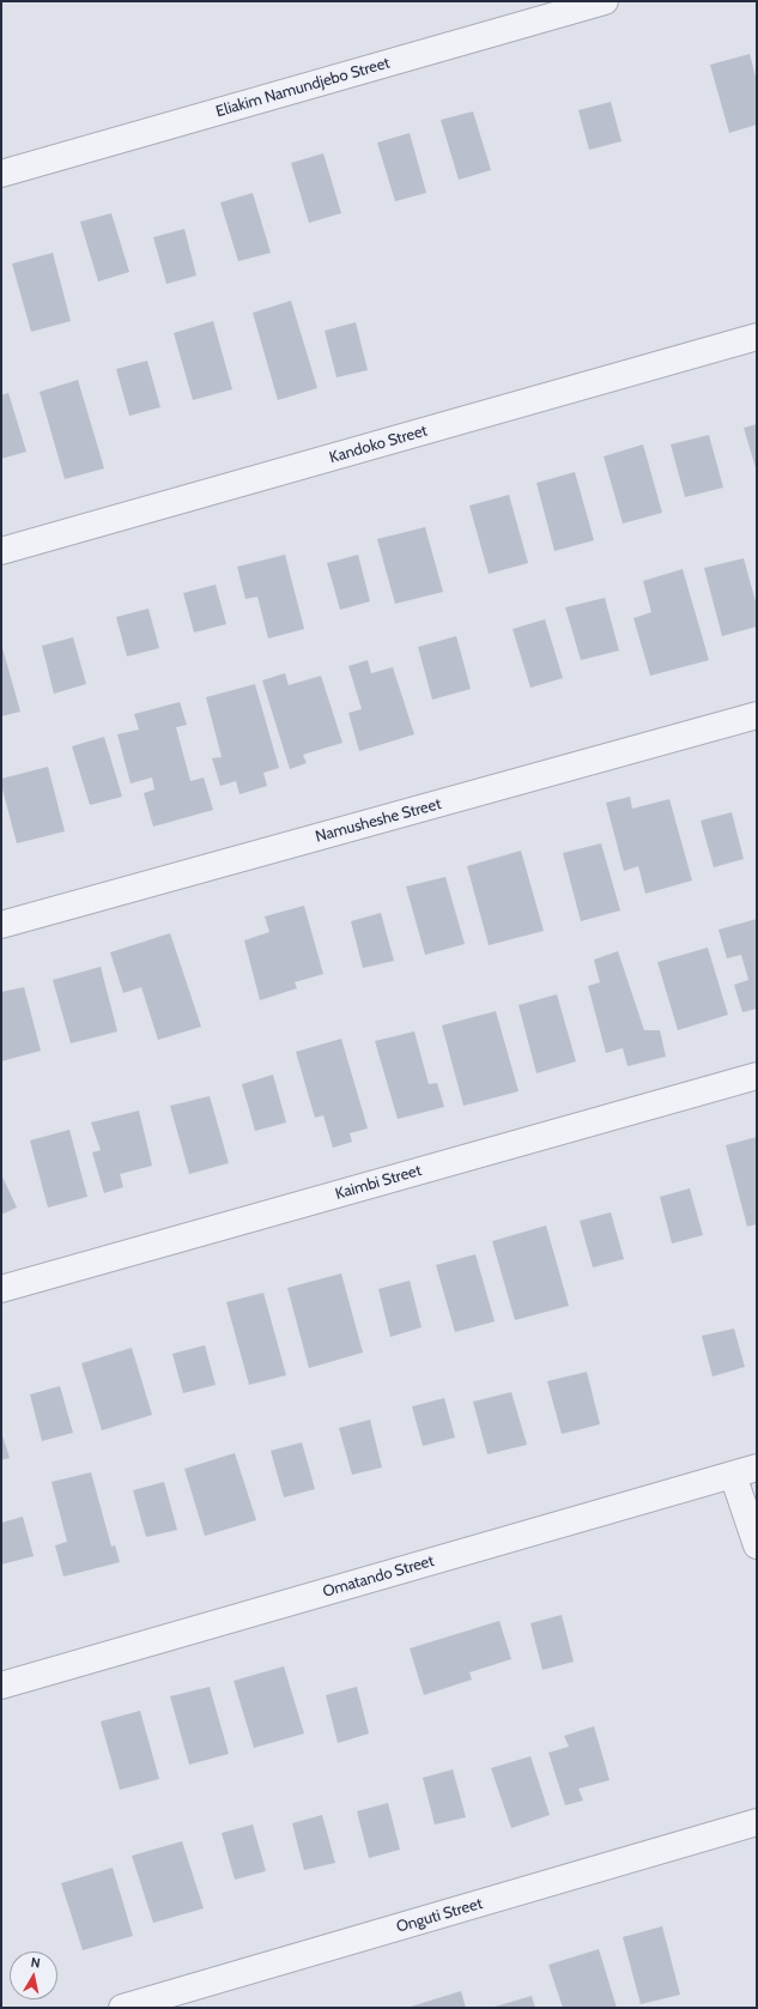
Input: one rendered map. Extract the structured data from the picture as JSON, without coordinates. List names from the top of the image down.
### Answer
{
  "streets": {
    "street": [
      "Eliakim Namundjebo Street",
      "Kandoko Street",
      "Namusheshe Street",
      "Kaimbi Street",
      "Omatando Street",
      "Onguti Street"
    ]
  },
  "north": "top"
}
